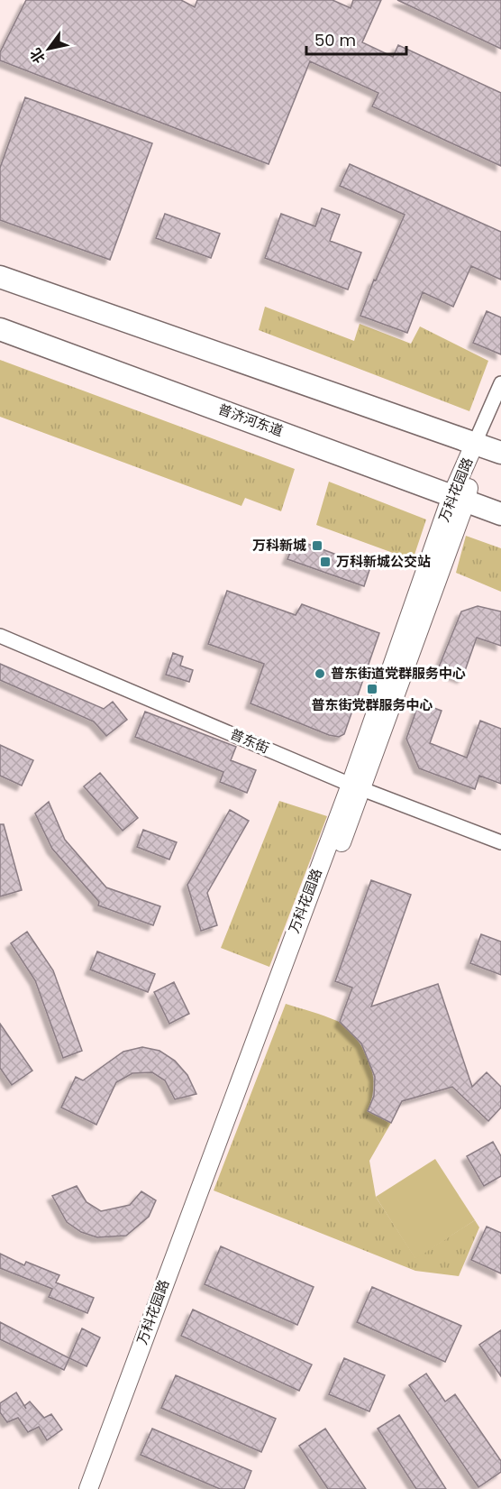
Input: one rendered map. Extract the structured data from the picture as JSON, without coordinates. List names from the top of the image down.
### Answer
{
  "streets": {
    "main road": ["普济河东道"],
    "street": ["万科花园路", "普东街"]
  },
  "crossings": [
    ["普济河东道", "万科花园路"],
    ["万科花园路", "普东街"]
  ],
  "places": {
    "transit": ["万科新城", "万科新城公交站", "普东街党群服务中心"],
    "other": ["普东街道党群服务中心"]
  },
  "scale_bar": "50 m",
  "north": "bottom left"
}
